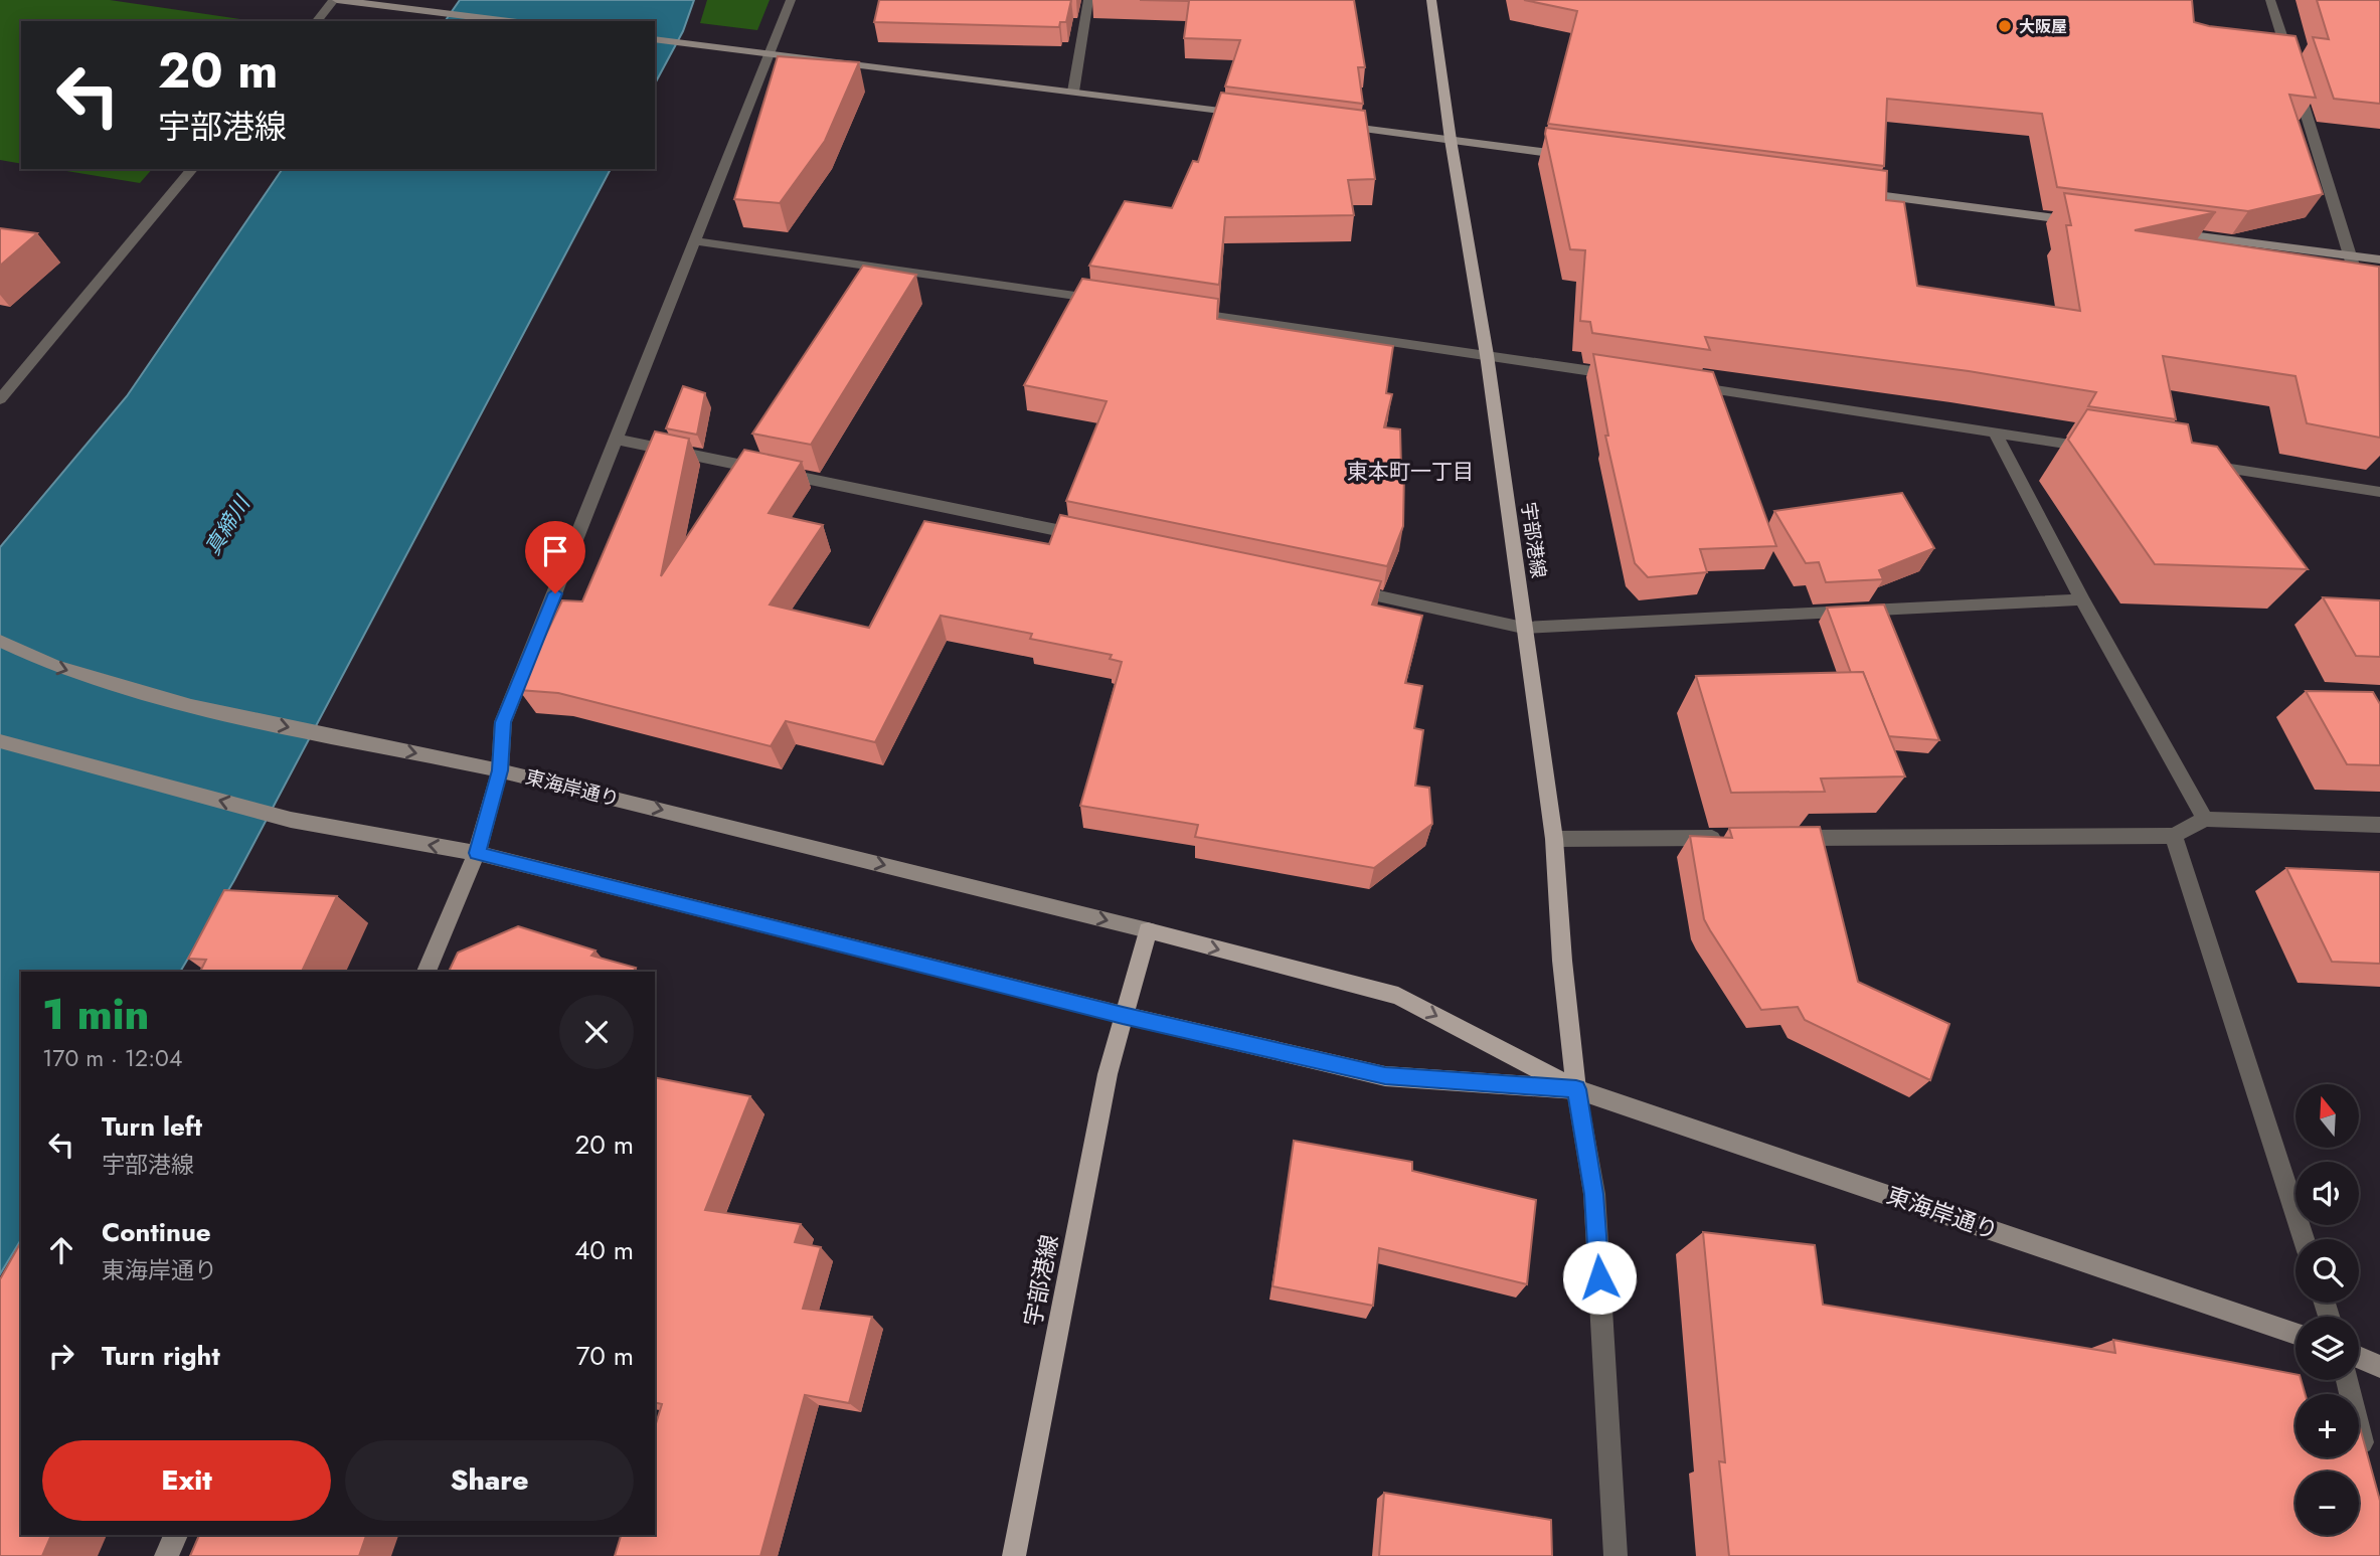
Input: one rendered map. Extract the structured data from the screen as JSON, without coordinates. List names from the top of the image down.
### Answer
{
  "streets": {
    "main road": ["宇部港線"],
    "street": ["東海岸通り"]
  },
  "crossings": [
    ["宇部港線", "東海岸通り"]
  ],
  "districts": ["東本町一丁目"],
  "water": ["真締川"],
  "places": ["大阪屋"],
  "north": "top",
  "page": {
    "turn": ["20 m", "宇部港線"],
    "heading": ["1 min", "170 m · 12:04"],
    "map_buttons": ["+", "−"],
    "list": [
      {
        "name": "Turn left",
        "note": "宇部港線",
        "value": "20 m"
      },
      {
        "name": "Continue",
        "note": "東海岸通り",
        "value": "40 m"
      },
      {
        "name": "Turn right",
        "value": "70 m"
      }
    ],
    "buttons": ["Exit", "Share"]
  }
}
